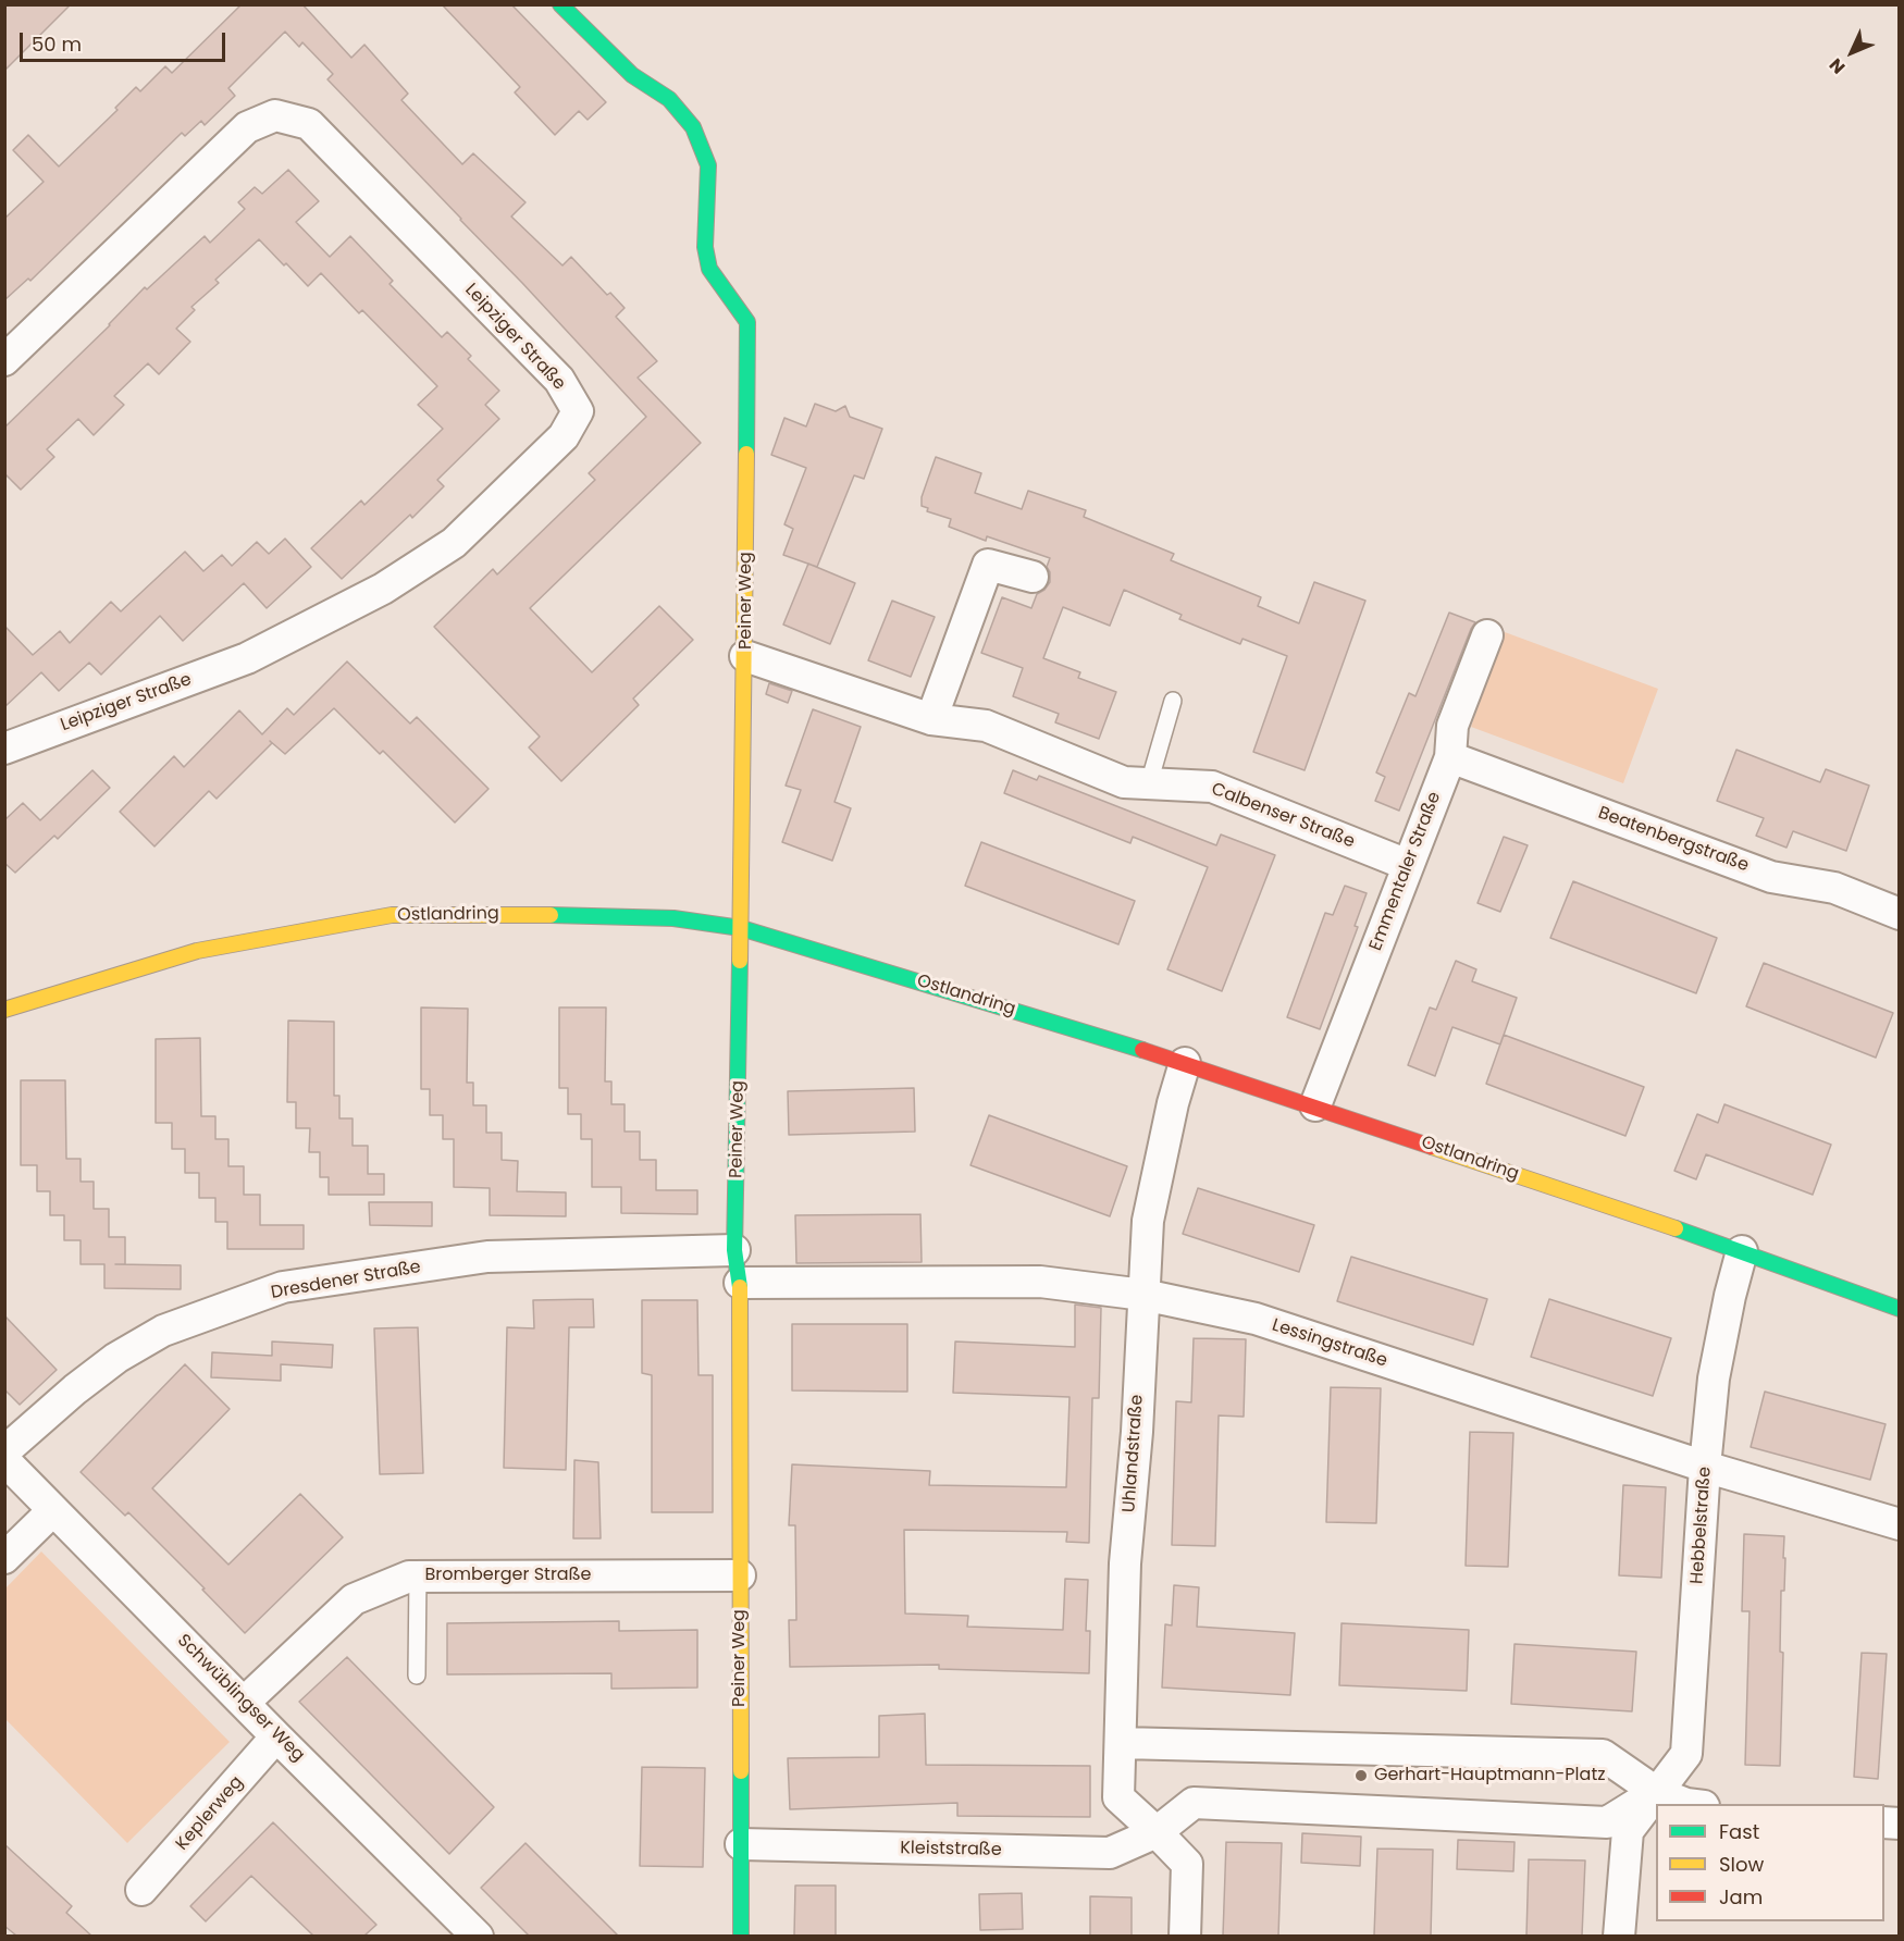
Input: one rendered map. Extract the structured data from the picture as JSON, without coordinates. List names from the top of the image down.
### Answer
{
  "streets": {
    "street": [
      "Leipziger Straße",
      "Peiner Weg",
      "Calbenser Straße",
      "Beatenbergstraße",
      "Emmentaler Straße",
      "Ostlandring",
      "Dresdener Straße",
      "Lessingstraße",
      "Uhlandstraße",
      "Hebbelstraße",
      "Bromberger Straße",
      "Schwüblingser Weg",
      "Keplerweg",
      "Kleiststraße"
    ]
  },
  "crossings": [
    ["Peiner Weg", "Calbenser Straße"],
    ["Peiner Weg", "Ostlandring"],
    ["Peiner Weg", "Dresdener Straße"],
    ["Peiner Weg", "Lessingstraße"],
    ["Peiner Weg", "Bromberger Straße"],
    ["Peiner Weg", "Kleiststraße"],
    ["Calbenser Straße", "Emmentaler Straße"],
    ["Beatenbergstraße", "Emmentaler Straße"],
    ["Emmentaler Straße", "Ostlandring"],
    ["Ostlandring", "Uhlandstraße"],
    ["Ostlandring", "Hebbelstraße"],
    ["Lessingstraße", "Uhlandstraße"],
    ["Lessingstraße", "Hebbelstraße"],
    ["Uhlandstraße", "Kleiststraße"],
    ["Bromberger Straße", "Schwüblingser Weg"],
    ["Schwüblingser Weg", "Keplerweg"]
  ],
  "places": ["Gerhart-Hauptmann-Platz"],
  "legend": ["Fast", "Slow", "Jam"],
  "scale_bar": "50 m",
  "north": "bottom left"
}
